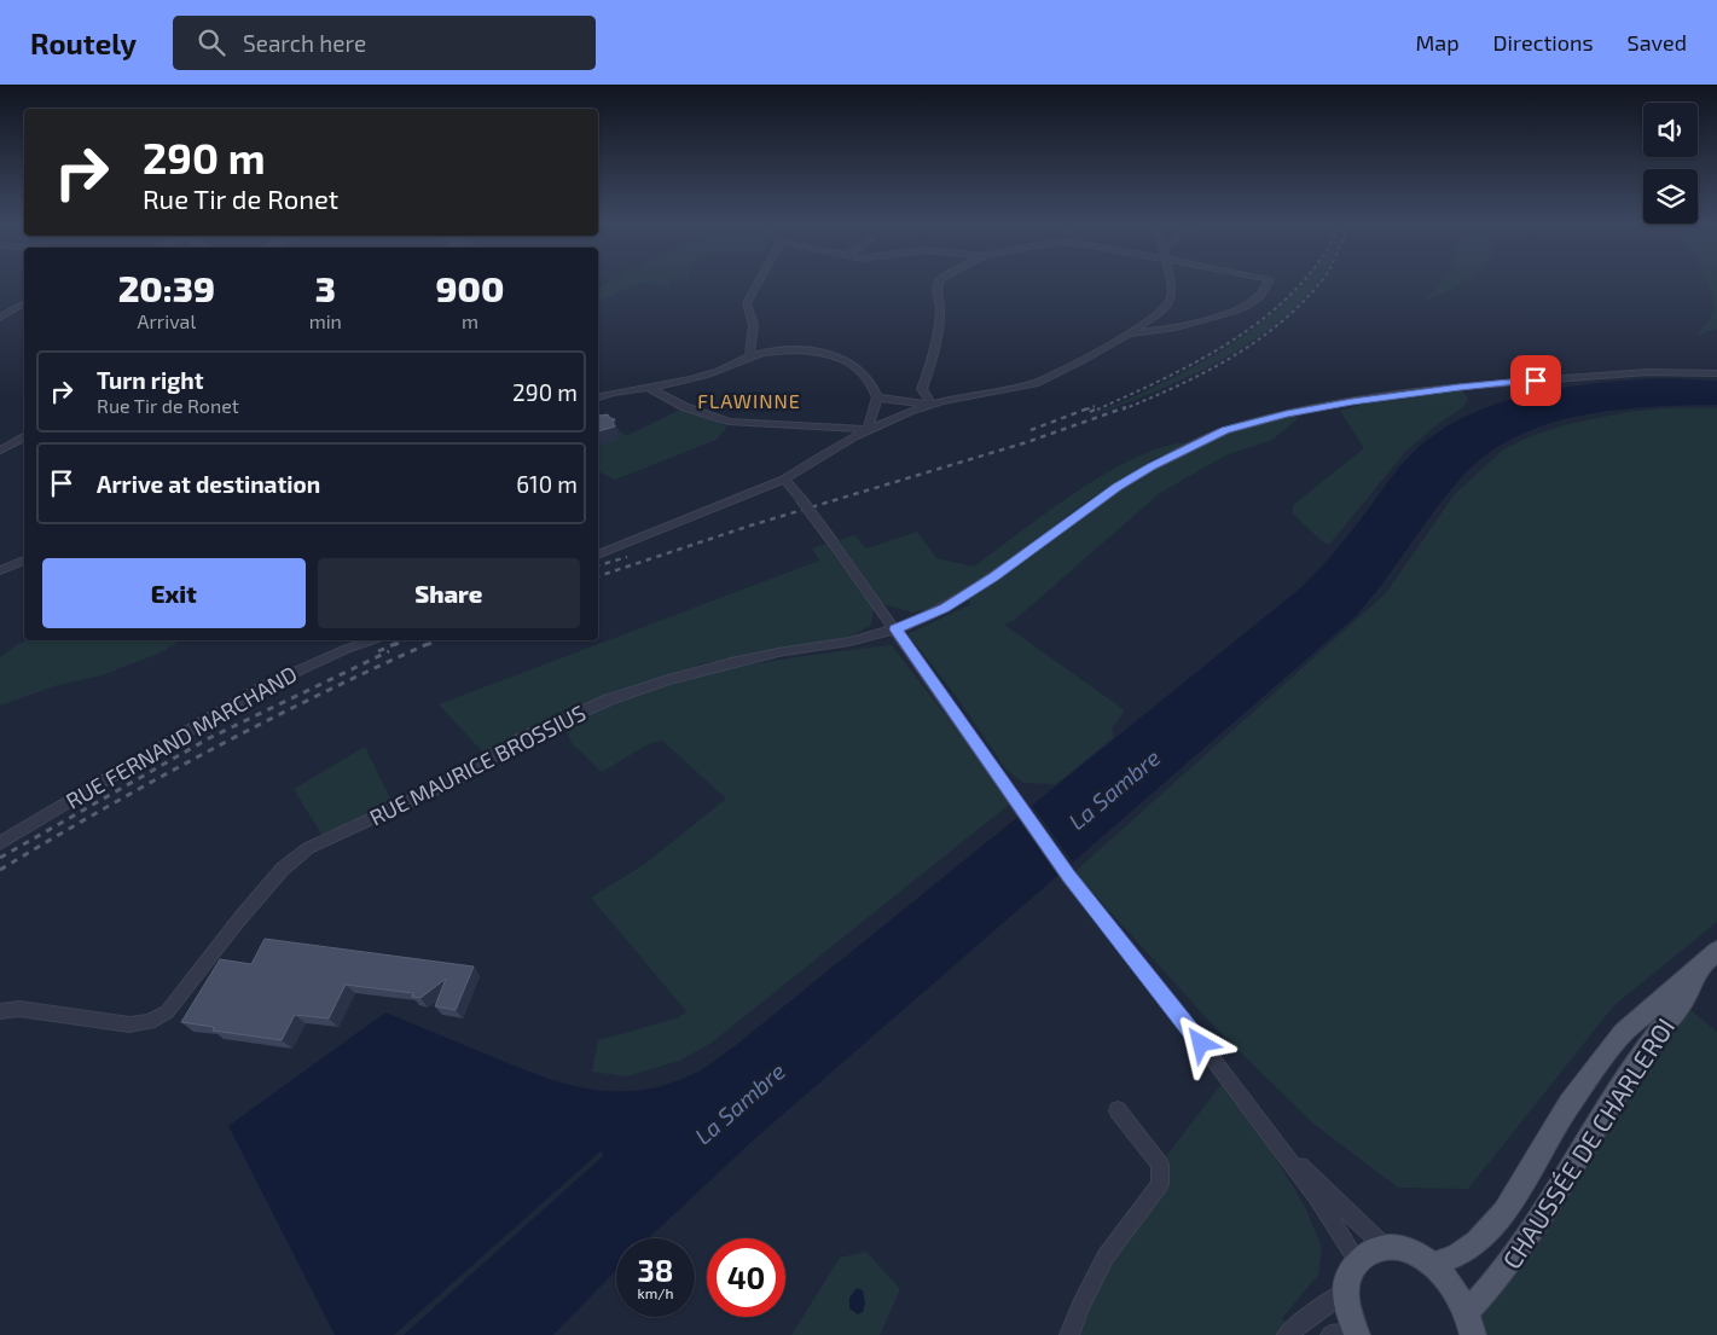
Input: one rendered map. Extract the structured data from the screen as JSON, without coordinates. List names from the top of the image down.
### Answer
{
  "streets": {
    "main road": ["CHAUSSÉE DE CHARLEROI"],
    "street": ["RUE FERNAND MARCHAND", "RUE MAURICE BROSSIUS"]
  },
  "districts": ["FLAWINNE"],
  "water": ["La Sambre"],
  "page": {
    "header": "Routely",
    "search": "Search here",
    "nav": ["Map", "Directions", "Saved"],
    "turn": ["290 m", "Rue Tir de Ronet"],
    "eta": [
      "20:39",
      "Arrival",
      "3",
      "min",
      "900",
      "m"
    ],
    "list": [
      {
        "name": "Turn right",
        "note": "Rue Tir de Ronet",
        "value": "290 m"
      },
      {
        "name": "Arrive at destination",
        "value": "610 m"
      }
    ],
    "buttons": ["Exit", "Share"],
    "speed": "38 km/h",
    "limit": "40"
  }
}
